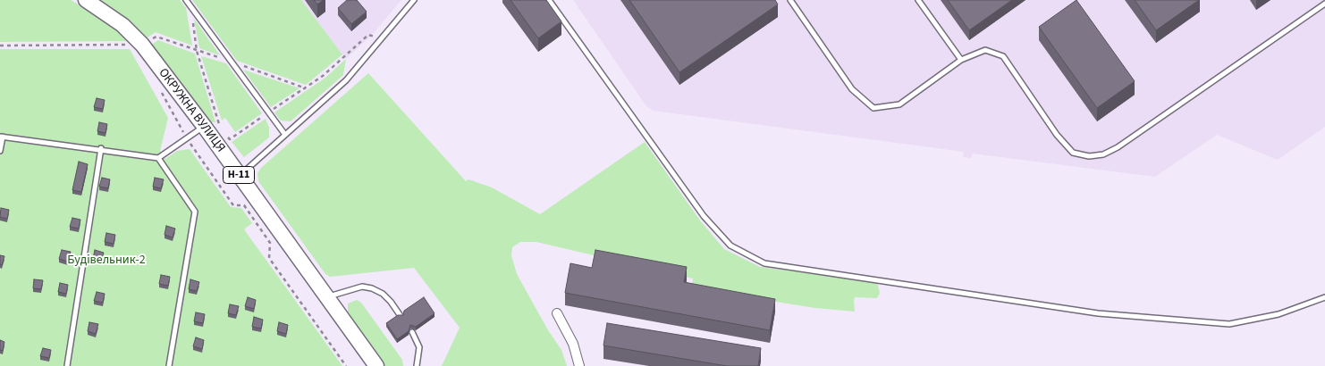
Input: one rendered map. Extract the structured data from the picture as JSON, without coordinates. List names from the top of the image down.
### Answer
{
  "streets": {
    "main road": ["ОКРУЖНА ВУЛИЦЯ", "Н-11"]
  },
  "parks": ["Будівельник-2"]
}
